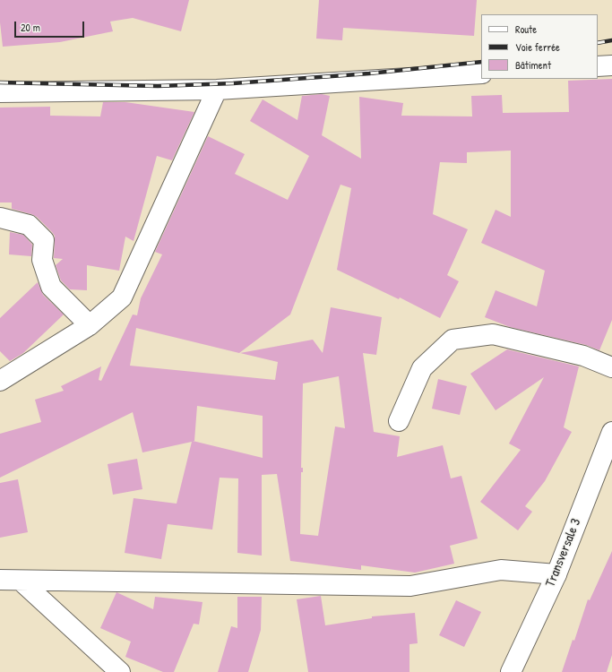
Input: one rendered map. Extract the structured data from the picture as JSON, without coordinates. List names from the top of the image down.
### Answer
{
  "streets": {
    "street": ["Transversale 3"]
  },
  "legend": ["Route", "Voie ferrée", "Bâtiment"],
  "scale_bar": "20 m"
}
